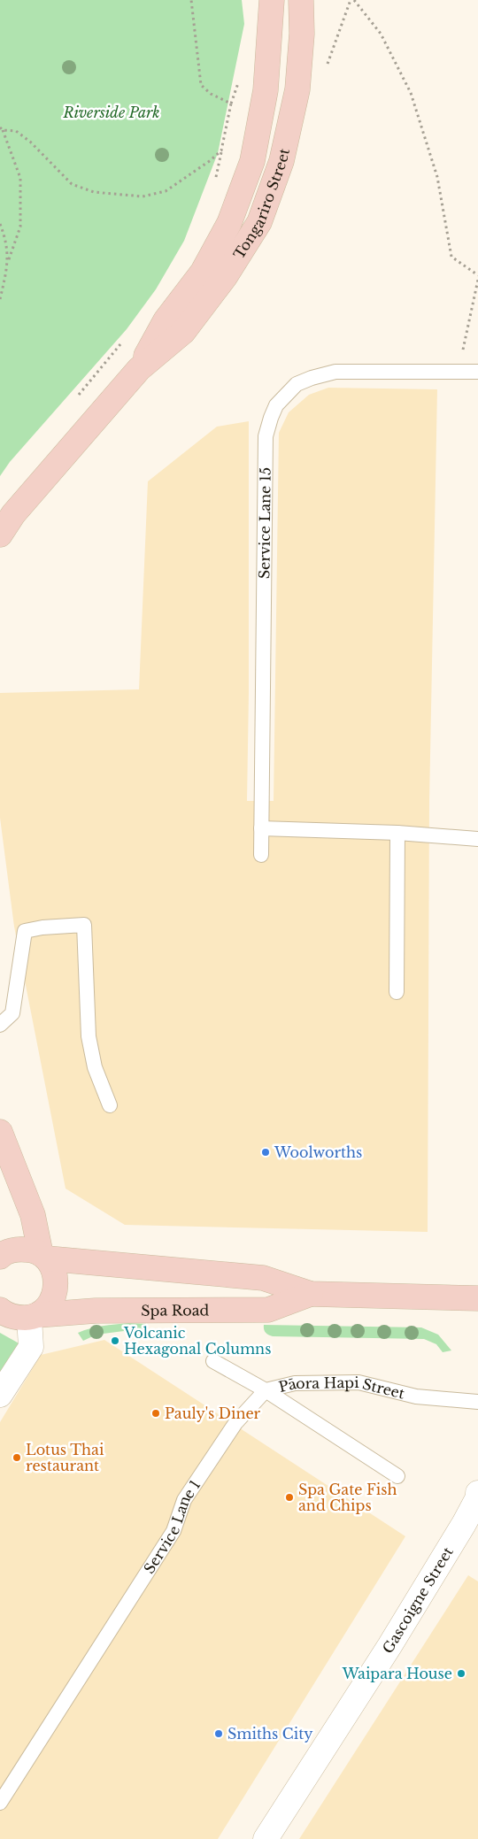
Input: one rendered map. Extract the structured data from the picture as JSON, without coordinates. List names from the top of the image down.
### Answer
{
  "streets": {
    "main road": ["Tongariro Street", "Spa Road"],
    "street": ["Gascoigne Street"],
    "lane": ["Service Lane 15", "Pāora Hapi Street", "Service Lane 1"]
  },
  "crossings": [
    ["Pāora Hapi Street", "Service Lane 1"]
  ],
  "parks": ["Riverside Park"],
  "places": [
    "Woolworths",
    "Volcanic Hexagonal Columns",
    "Pauly's Diner",
    "Lotus Thai restaurant",
    "Spa Gate Fish and Chips",
    "Waipara House",
    "Smiths City"
  ]
}
